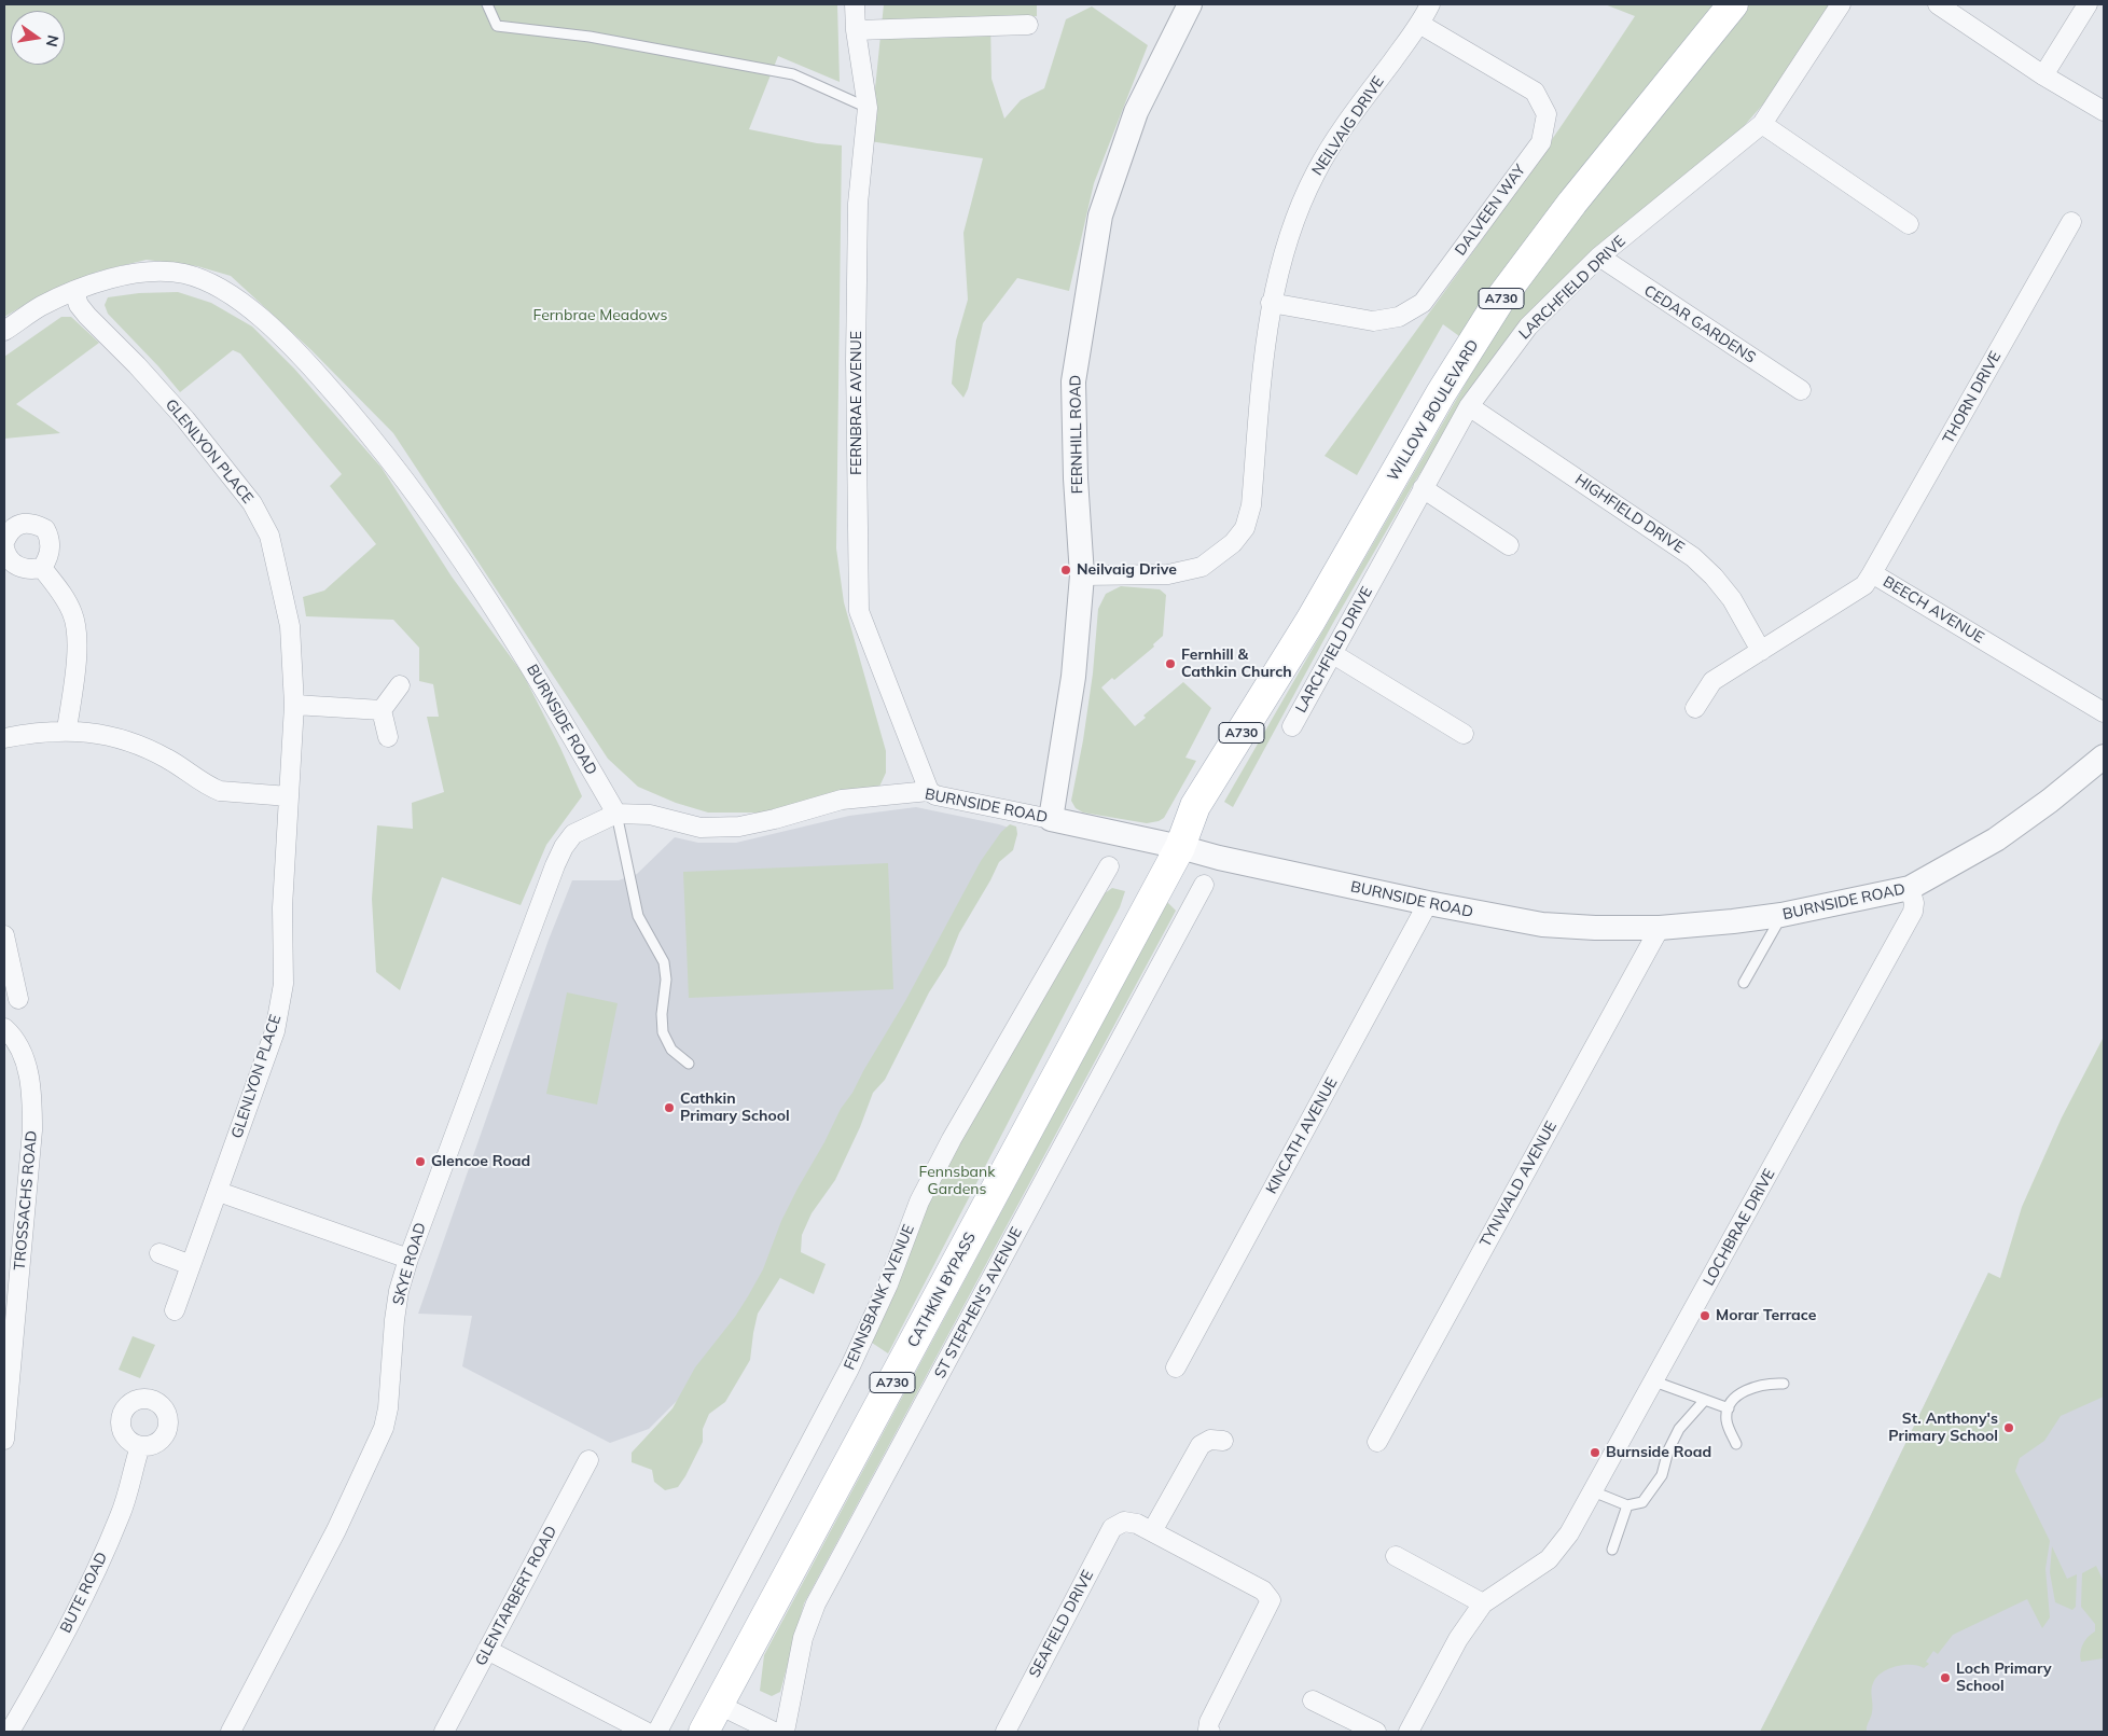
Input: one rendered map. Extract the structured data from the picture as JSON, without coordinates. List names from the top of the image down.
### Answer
{
  "streets": {
    "main road": ["A730", "WILLOW BOULEVARD", "CATHKIN BYPASS"],
    "street": [
      "NEILVAIG DRIVE",
      "DALVEEN WAY",
      "LARCHFIELD DRIVE",
      "CEDAR GARDENS",
      "THORN DRIVE",
      "FERNBRAE AVENUE",
      "FERNHILL ROAD",
      "GLENLYON PLACE",
      "HIGHFIELD DRIVE",
      "BEECH AVENUE",
      "BURNSIDE ROAD",
      "KINCATH AVENUE",
      "TYNWALD AVENUE",
      "TROSSACHS ROAD",
      "LOCHBRAE DRIVE",
      "SKYE ROAD",
      "FENNSBANK AVENUE",
      "ST STEPHEN'S AVENUE",
      "BUTE ROAD",
      "GLENTARBERT ROAD",
      "SEAFIELD DRIVE"
    ]
  },
  "crossings": [
    ["NEILVAIG DRIVE", "DALVEEN WAY"],
    ["NEILVAIG DRIVE", "FERNHILL ROAD"],
    ["LARCHFIELD DRIVE", "CEDAR GARDENS"],
    ["LARCHFIELD DRIVE", "HIGHFIELD DRIVE"],
    ["THORN DRIVE", "BEECH AVENUE"],
    ["FERNBRAE AVENUE", "BURNSIDE ROAD"],
    ["WILLOW BOULEVARD", "BURNSIDE ROAD"],
    ["WILLOW BOULEVARD", "CATHKIN BYPASS"],
    ["FERNHILL ROAD", "BURNSIDE ROAD"],
    ["GLENLYON PLACE", "BURNSIDE ROAD"],
    ["HIGHFIELD DRIVE", "BEECH AVENUE"],
    ["BURNSIDE ROAD", "KINCATH AVENUE"],
    ["BURNSIDE ROAD", "TYNWALD AVENUE"],
    ["BURNSIDE ROAD", "LOCHBRAE DRIVE"],
    ["BURNSIDE ROAD", "SKYE ROAD"],
    ["BURNSIDE ROAD", "CATHKIN BYPASS"]
  ],
  "parks": ["Fernbrae Meadows", "Fennsbank Gardens"],
  "places": [
    "Neilvaig Drive",
    "Fernhill & Cathkin Church",
    "Cathkin Primary School",
    "Glencoe Road",
    "Morar Terrace",
    "St. Anthony's Primary School",
    "Burnside Road",
    "Loch Primary School"
  ],
  "north": "right"
}
